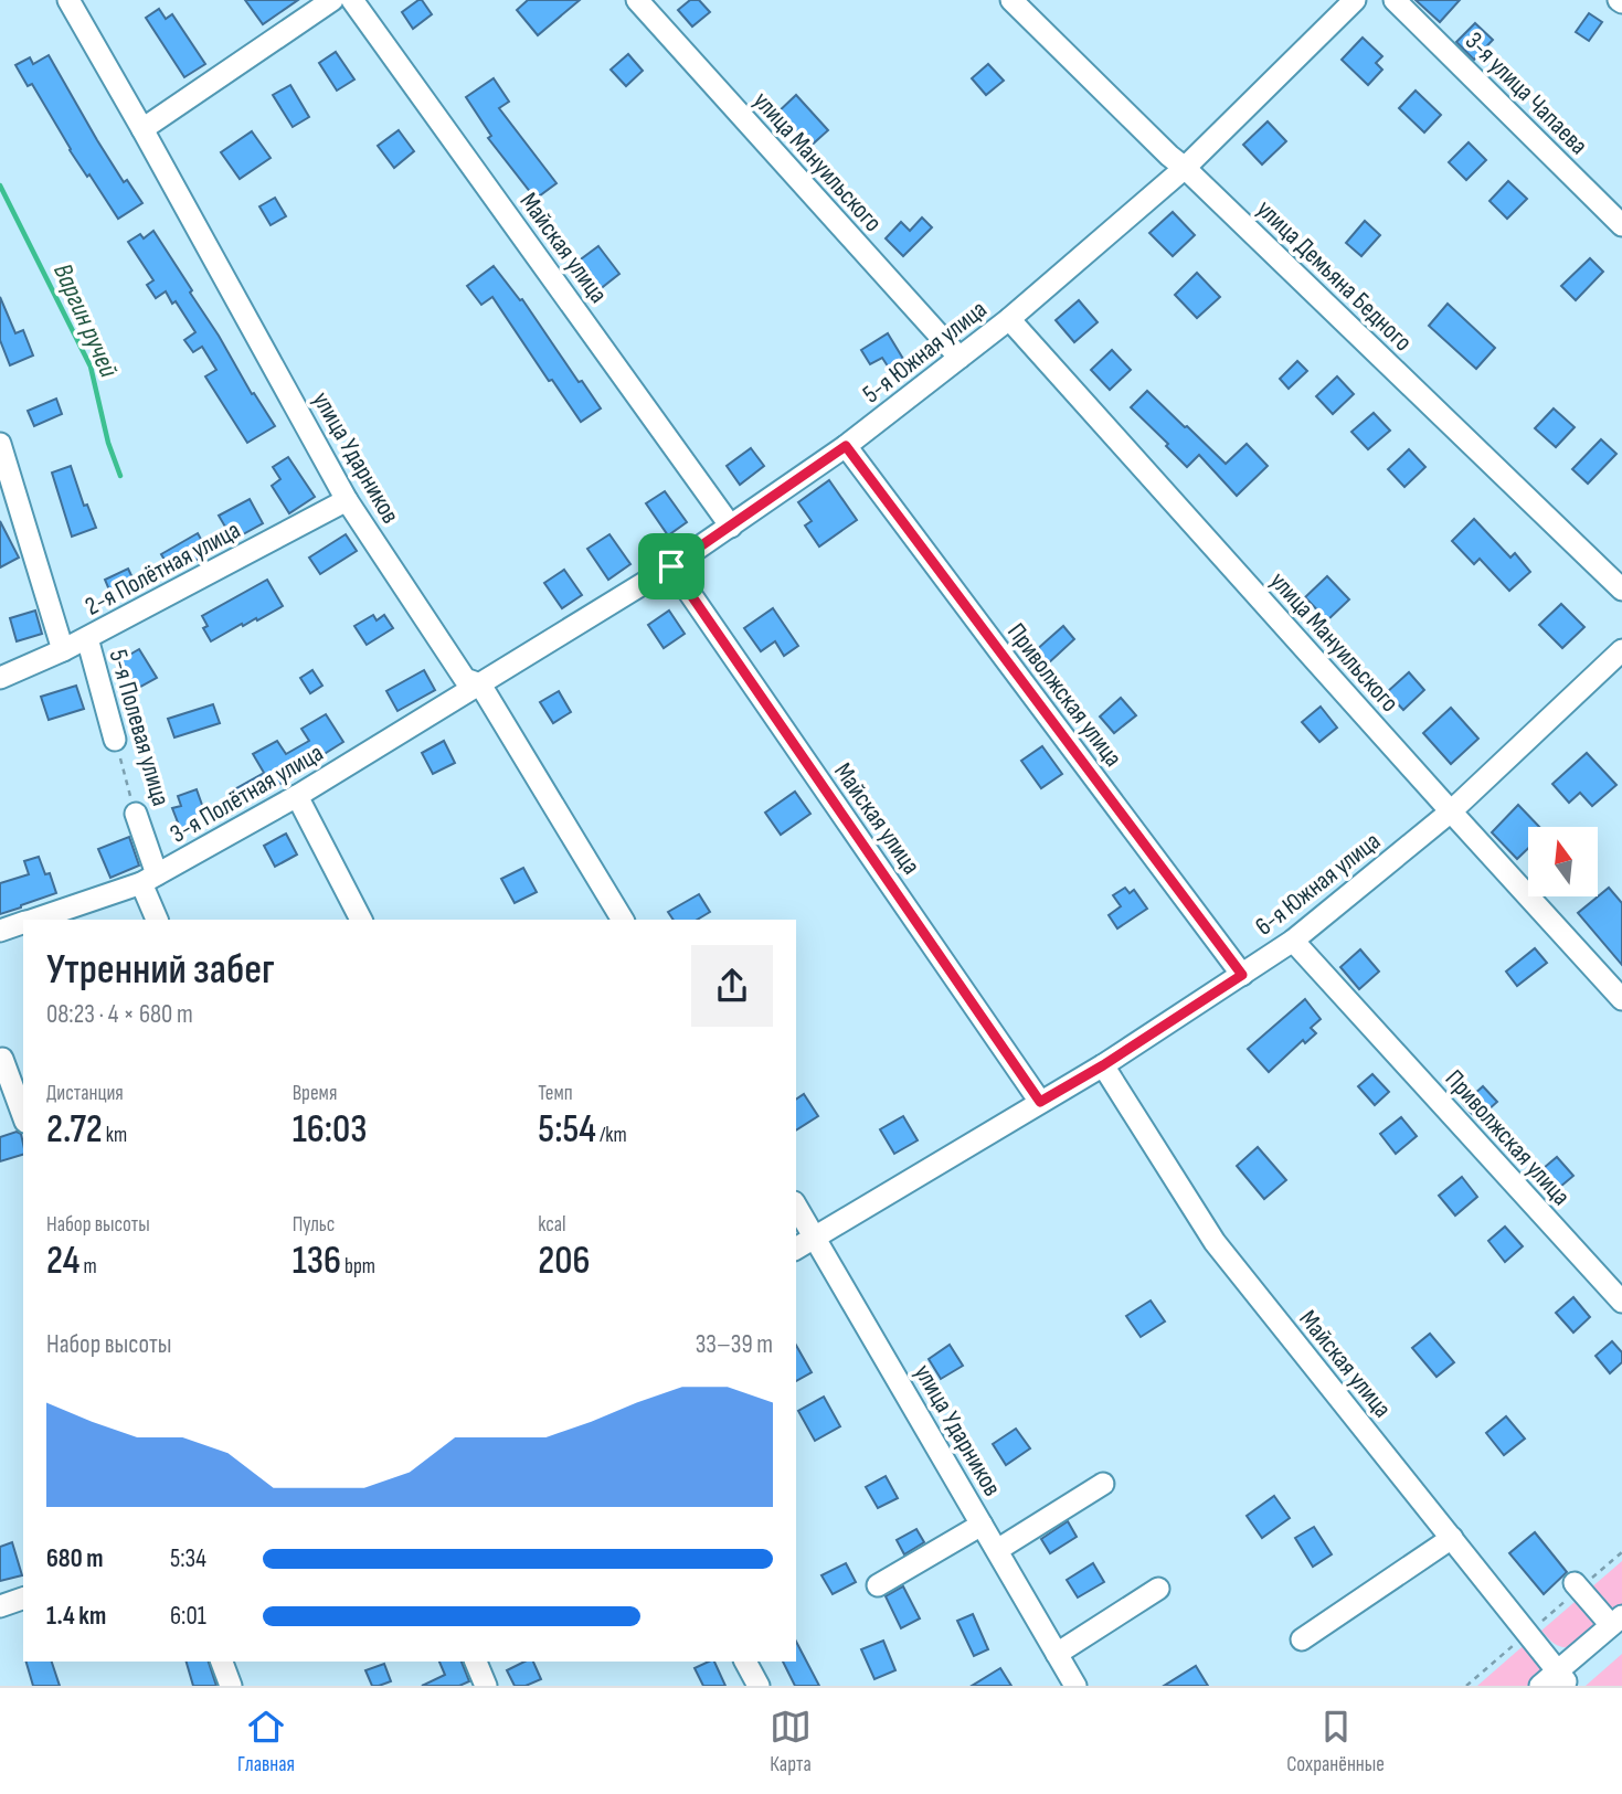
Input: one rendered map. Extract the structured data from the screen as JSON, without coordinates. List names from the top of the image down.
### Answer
{
  "streets": {
    "street": [
      "3-я улица Чапаева",
      "улица Мануильского",
      "Майская улица",
      "улица Демьяна Бедного",
      "5-я Южная улица",
      "улица Ударников",
      "2-я Полётная улица",
      "Приволжская улица",
      "5-я Полевая улица",
      "3-я Полётная улица",
      "6-я Южная улица"
    ]
  },
  "crossings": [
    ["улица Мануильского", "5-я Южная улица"],
    ["улица Мануильского", "6-я Южная улица"],
    ["Майская улица", "5-я Южная улица"],
    ["Майская улица", "6-я Южная улица"],
    ["улица Демьяна Бедного", "5-я Южная улица"],
    ["5-я Южная улица", "улица Ударников"],
    ["5-я Южная улица", "Приволжская улица"],
    ["5-я Южная улица", "3-я Полётная улица"],
    ["улица Ударников", "2-я Полётная улица"],
    ["улица Ударников", "3-я Полётная улица"],
    ["улица Ударников", "6-я Южная улица"],
    ["2-я Полётная улица", "5-я Полевая улица"],
    ["Приволжская улица", "6-я Южная улица"],
    ["5-я Полевая улица", "3-я Полётная улица"]
  ],
  "water": ["Варгин ручей"],
  "north": "top",
  "page": {
    "heading": ["Утренний забег", "08:23 · 4 × 680 m"],
    "stats": [
      ["Дистанция", "2.72 km"],
      ["Время", "16:03"],
      ["Темп", "5:54 /km"],
      ["Набор высоты", "24 m"],
      ["Пульс", "136 bpm"],
      ["kcal", "206"]
    ],
    "chart": ["Набор высоты", "33–39 m"],
    "list": [
      {
        "name": "680 m",
        "note": "5:34"
      },
      {
        "name": "1.4 km",
        "note": "6:01"
      }
    ],
    "tabs": ["Главная", "Карта", "Сохранённые"]
  }
}
